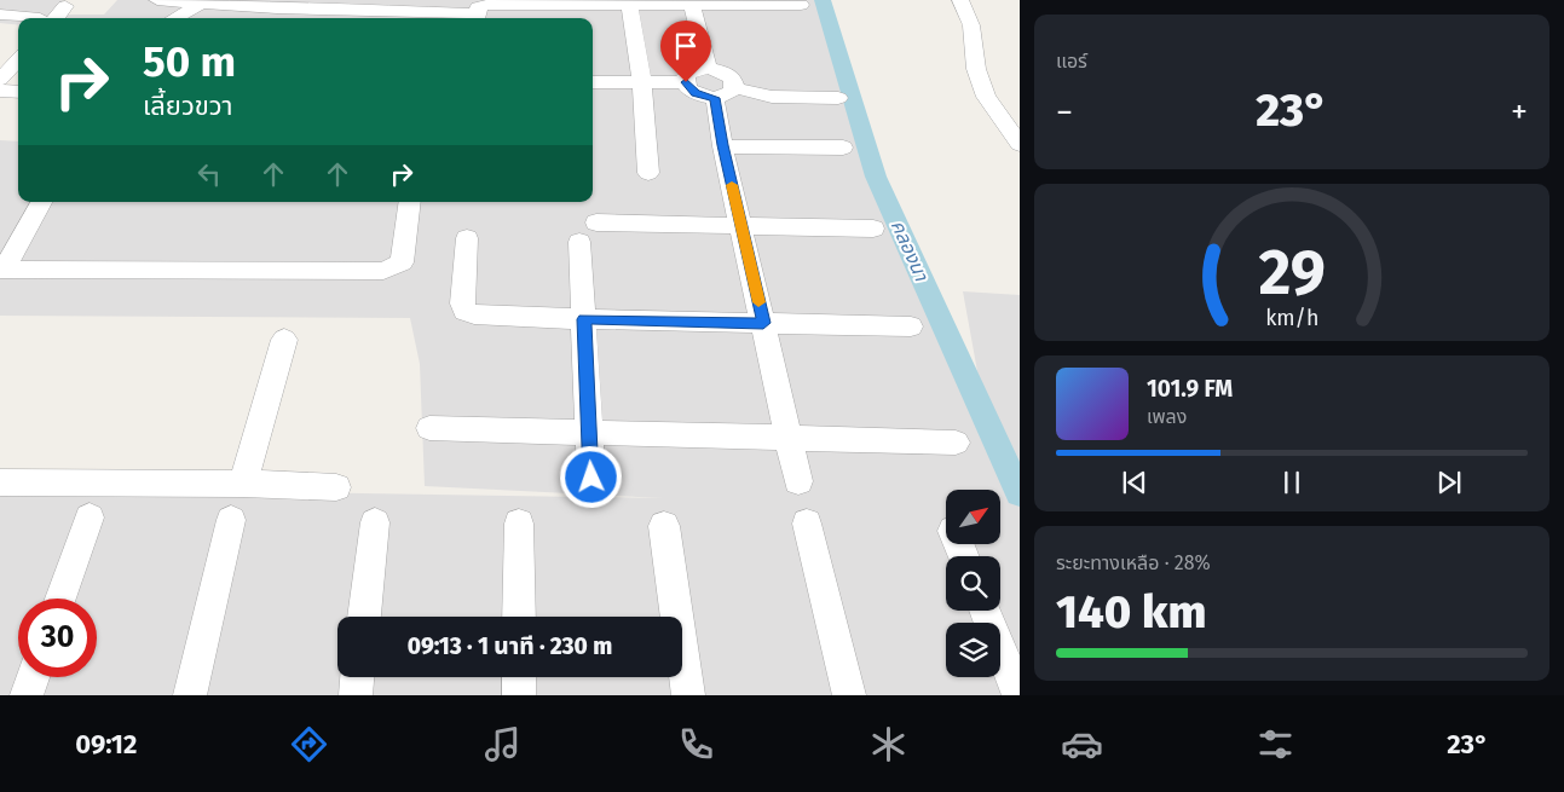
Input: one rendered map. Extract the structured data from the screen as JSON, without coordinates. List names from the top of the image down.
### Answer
{
  "water": ["คลองนา"],
  "north": "top right",
  "page": {
    "tile": [
      "แอร์",
      ["ระยะทางเหลือ · 28%", "140 km"]
    ],
    "turn": ["50 m", "เลี้ยวขวา"],
    "heat": ["−", "23°", "+"],
    "song": ["101.9 FM", "เพลง"],
    "limit": "30",
    "trip": "09:13 · 1 นาที · 230 m",
    "tabs": ["09:12", "23°"],
    "gauge": ["29", "km/h"]
  }
}
